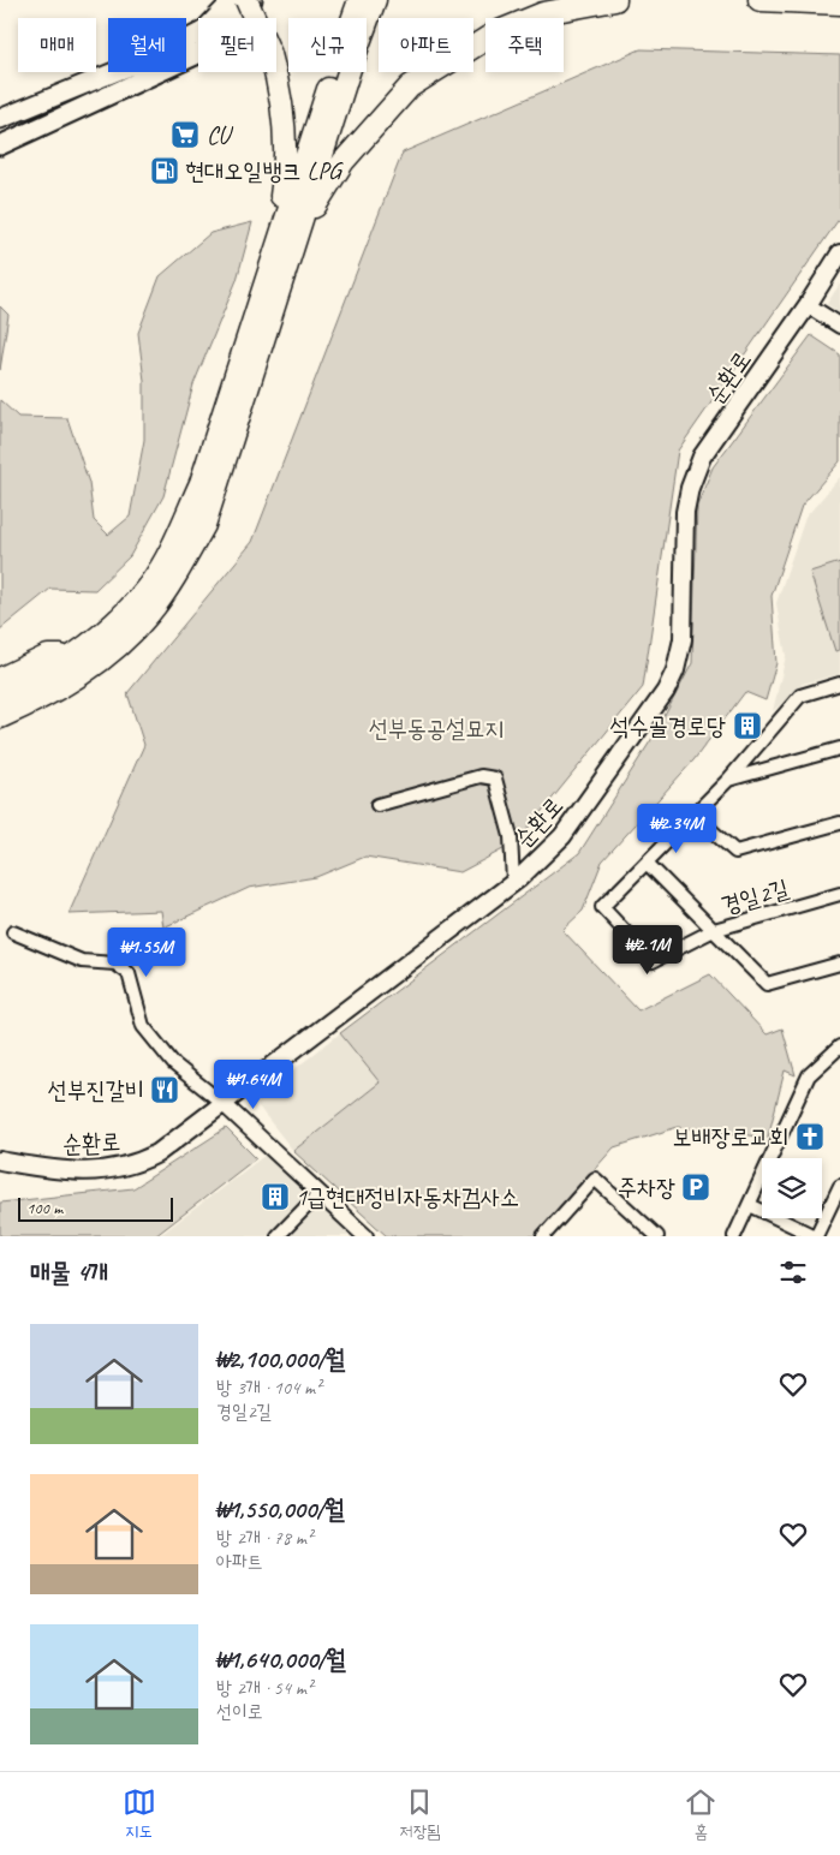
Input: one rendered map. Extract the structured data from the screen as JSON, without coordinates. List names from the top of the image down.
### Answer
{
  "streets": {
    "main road": ["순환로"],
    "street": ["경일2길"]
  },
  "parks": ["선부동공설묘지"],
  "places": {
    "supermarket": ["CU"],
    "fuel station": ["현대오일뱅크 LPG"],
    "building": ["석수골경로당", "1급현대정비자동차검사소"],
    "restaurant": ["선부진갈비"],
    "church": ["보배장로교회"],
    "parking": ["주차장"]
  },
  "scale_bar": "100 m",
  "page": {
    "chip": [
      "매매",
      "월세",
      "필터",
      "신규",
      "아파트",
      "주택"
    ],
    "price": [
      "₩2.34M",
      "₩2.1M",
      "₩1.55M",
      "₩1.64M"
    ],
    "scale": "100 m",
    "heading": "매물 4개",
    "list": [
      {
        "name": "₩2,100,000/월",
        "note": "방 3개 · 104 m² · 경일2길"
      },
      {
        "name": "₩1,550,000/월",
        "note": "방 2개 · 78 m² · 아파트"
      },
      {
        "name": "₩1,640,000/월",
        "note": "방 2개 · 54 m² · 선이로"
      }
    ],
    "tabs": ["지도", "저장됨", "홈"]
  }
}
